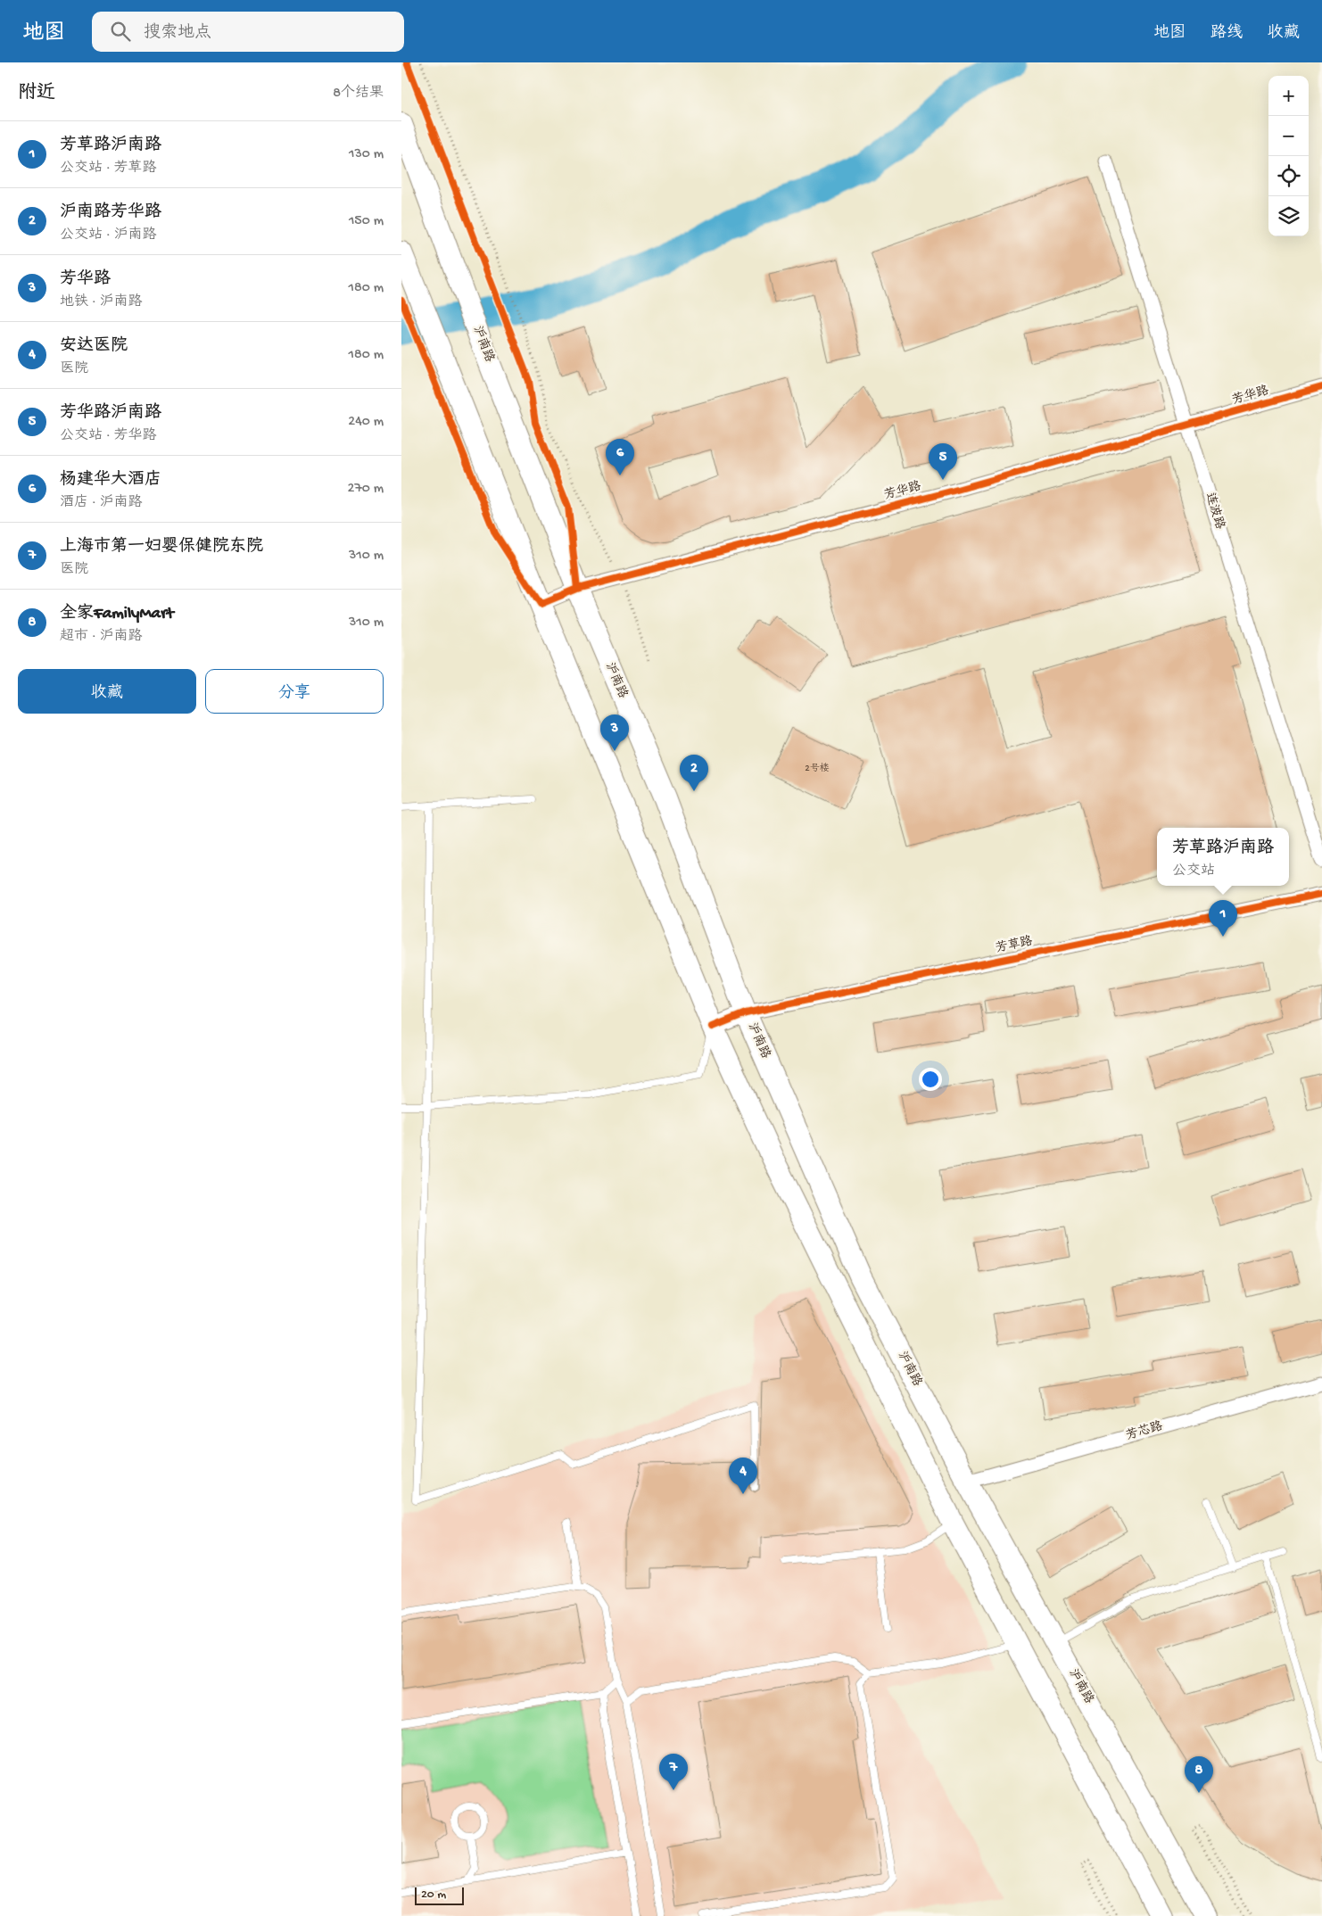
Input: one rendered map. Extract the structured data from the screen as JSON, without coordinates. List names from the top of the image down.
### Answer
{
  "streets": {
    "main road": ["沪南路"],
    "street": [
      "芳华路",
      "连波路",
      "芳草路",
      "芳芯路"
    ]
  },
  "crossings": [
    ["沪南路", "芳华路"],
    ["沪南路", "芳草路"],
    ["沪南路", "芳芯路"],
    ["芳华路", "连波路"]
  ],
  "house_numbers": ["2号楼"],
  "scale_bar": "20 m",
  "page": {
    "header": "地图",
    "search": "搜索地点",
    "nav": ["地图", "路线", "收藏"],
    "heading": ["附近", "8个结果"],
    "map_buttons": ["+", "−"],
    "list": [
      {
        "mark": "1",
        "name": "芳草路沪南路",
        "note": "公交站 · 芳草路",
        "value": "130 m"
      },
      {
        "mark": "2",
        "name": "沪南路芳华路",
        "note": "公交站 · 沪南路",
        "value": "150 m"
      },
      {
        "mark": "3",
        "name": "芳华路",
        "note": "地铁 · 沪南路",
        "value": "180 m"
      },
      {
        "mark": "4",
        "name": "安达医院",
        "note": "医院",
        "value": "180 m"
      },
      {
        "mark": "5",
        "name": "芳华路沪南路",
        "note": "公交站 · 芳华路",
        "value": "240 m"
      },
      {
        "mark": "6",
        "name": "杨建华大酒店",
        "note": "酒店 · 沪南路",
        "value": "270 m"
      },
      {
        "mark": "7",
        "name": "上海市第一妇婴保健院东院",
        "note": "医院",
        "value": "310 m"
      },
      {
        "mark": "8",
        "name": "全家FamilyMart",
        "note": "超市 · 沪南路",
        "value": "310 m"
      }
    ],
    "pins": [
      "6",
      "5",
      "3",
      "2",
      "1",
      "4",
      "7",
      "8"
    ],
    "buttons": ["收藏", "分享"],
    "popup": ["芳草路沪南路", "公交站"],
    "scale": "20 m"
  }
}
